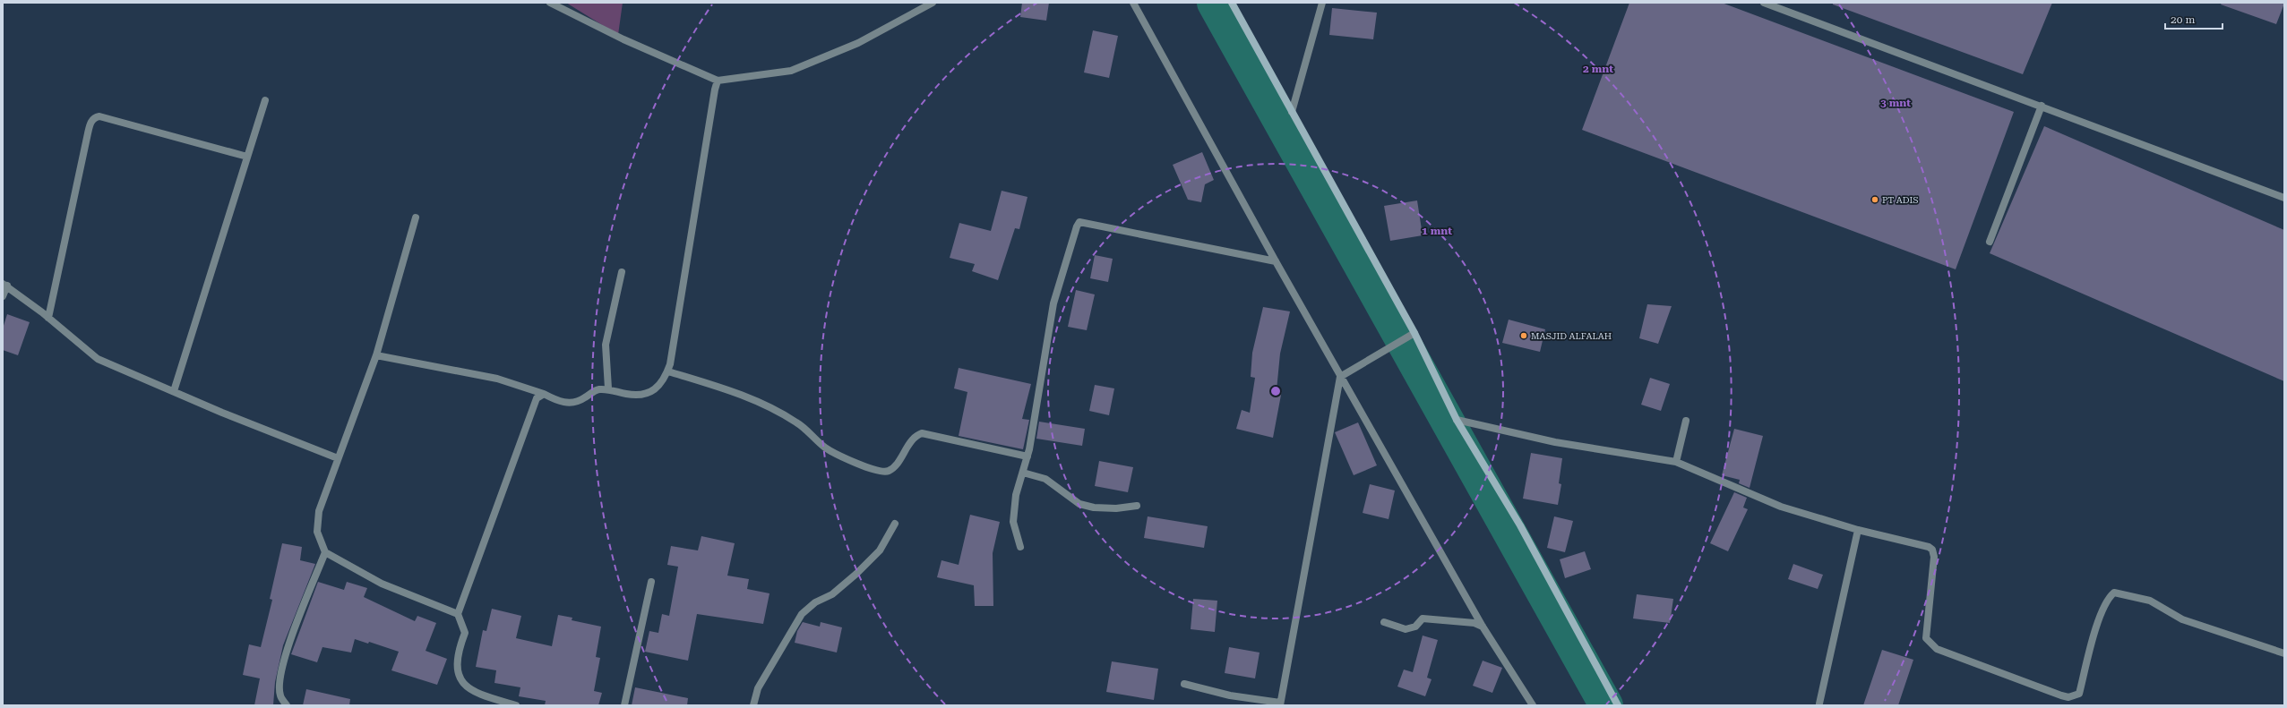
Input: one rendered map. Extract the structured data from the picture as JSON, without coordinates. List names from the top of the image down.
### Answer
{
  "places": ["PT ADIS", "MASJID ALFALAH"],
  "scale_bar": "20 m",
  "rings": ["2 mnt", "3 mnt", "1 mnt"]
}
